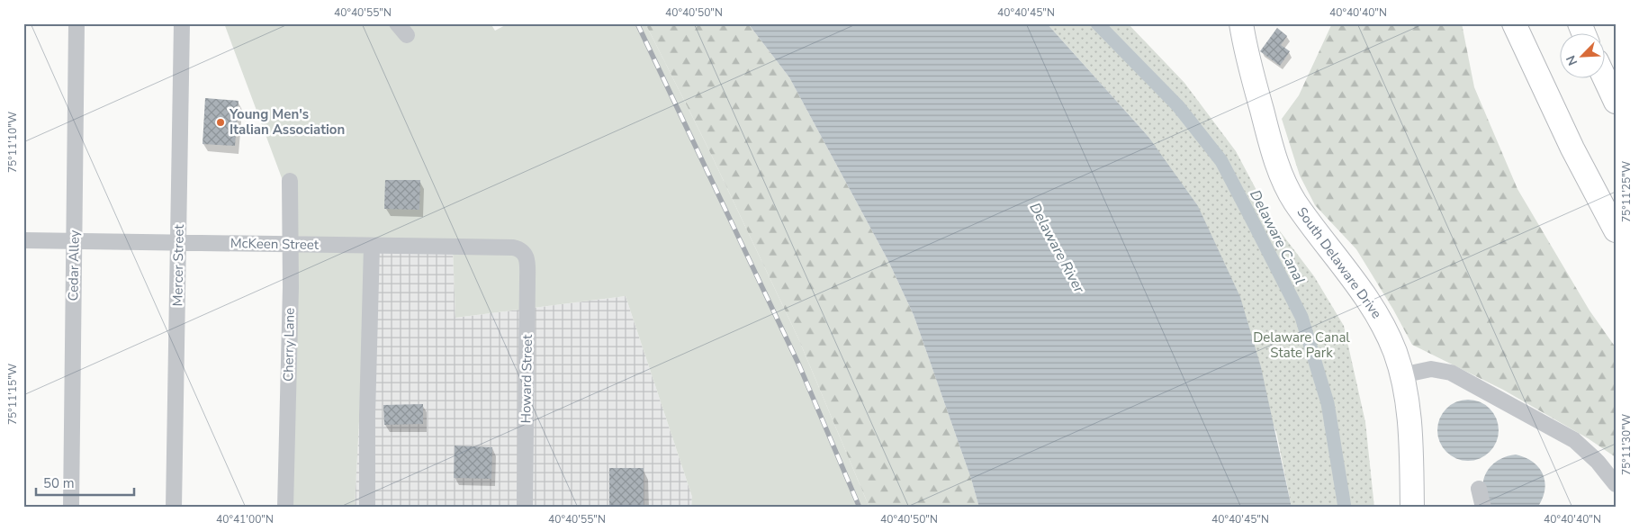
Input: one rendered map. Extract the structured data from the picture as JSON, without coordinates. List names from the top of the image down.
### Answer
{
  "streets": {
    "highway": ["South Delaware Drive"],
    "street": [
      "McKeen Street",
      "Cedar Alley",
      "Mercer Street",
      "Cherry Lane",
      "Howard Street"
    ]
  },
  "crossings": [
    ["McKeen Street", "Cedar Alley"],
    ["McKeen Street", "Mercer Street"],
    ["McKeen Street", "Cherry Lane"],
    ["McKeen Street", "Howard Street"]
  ],
  "water": ["Delaware Canal", "Delaware River"],
  "parks": ["Delaware Canal State Park"],
  "places": ["Young Men's Italian Association"],
  "scale_bar": "50 m",
  "north": "bottom left",
  "coordinates": [
    "40°40'55\"N",
    "40°40'50\"N",
    "40°40'45\"N",
    "40°40'40\"N",
    "75°11'10\"W",
    "75°11'25\"W",
    "75°11'15\"W",
    "75°11'30\"W",
    "40°41'00\"N"
  ]
}
